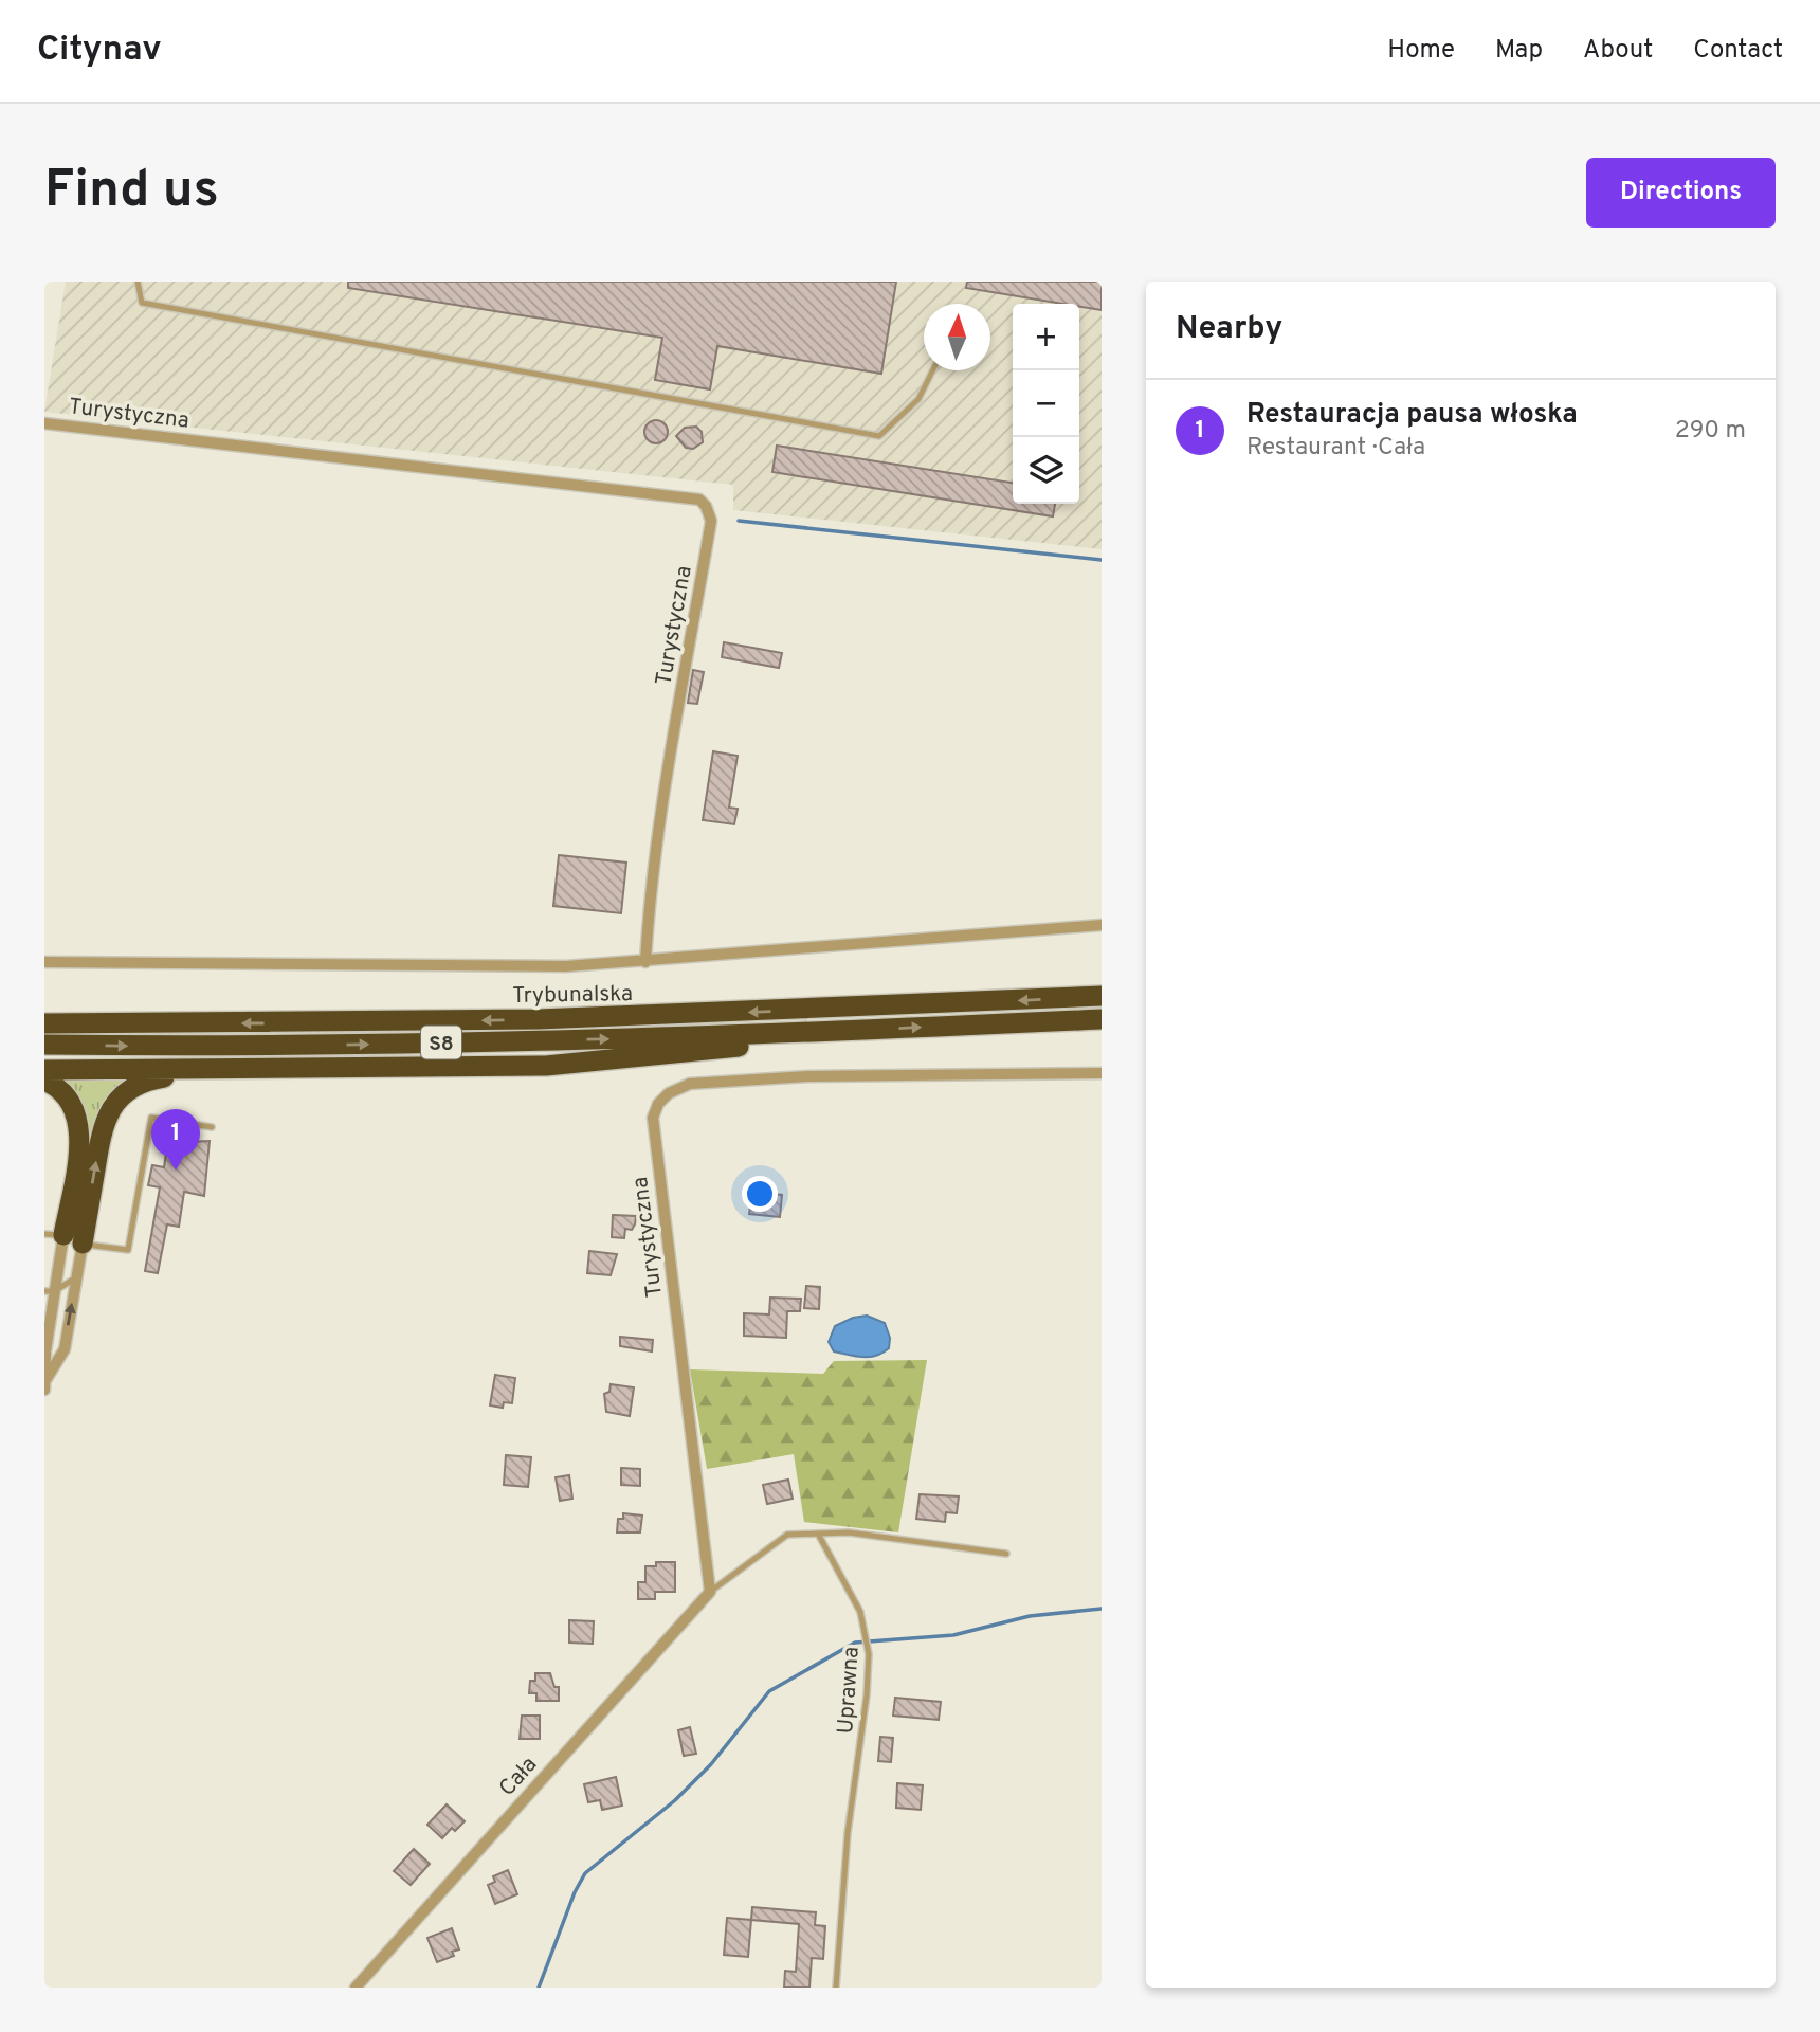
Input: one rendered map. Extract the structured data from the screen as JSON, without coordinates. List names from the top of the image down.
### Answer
{
  "streets": {
    "highway": ["Trybunalska", "S8"],
    "street": ["Turystyczna", "Cała"],
    "lane": ["Uprawna"]
  },
  "crossings": [
    ["Turystyczna", "Cała"]
  ],
  "north": "top",
  "page": {
    "header": "Citynav",
    "nav": [
      "Home",
      "Map",
      "About",
      "Contact"
    ],
    "buttons": "Directions",
    "title": "Find us",
    "heading": "Nearby",
    "map_buttons": ["+", "−"],
    "list": [
      {
        "mark": "1",
        "name": "Restauracja pausa włoska",
        "note": "Restaurant · Cała",
        "value": "290 m"
      }
    ],
    "pins": "1"
  }
}
